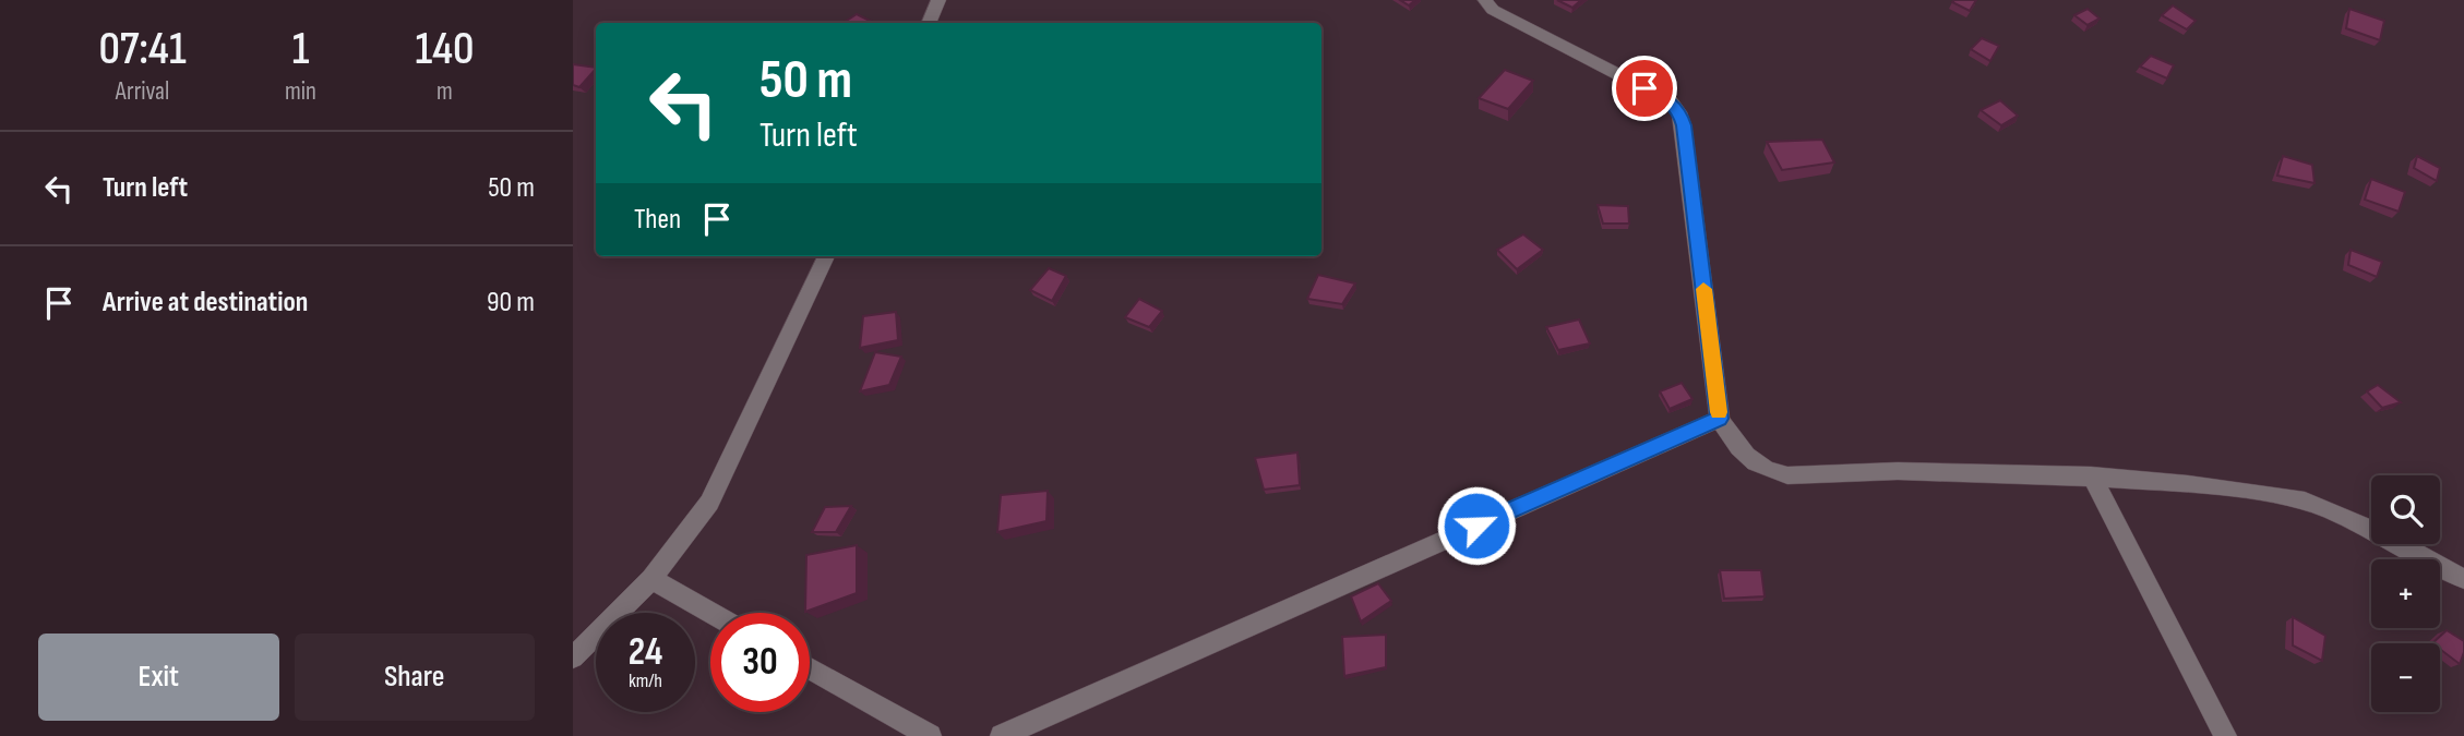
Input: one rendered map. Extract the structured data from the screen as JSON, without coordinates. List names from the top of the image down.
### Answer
{
  "page": {
    "eta": [
      "07:41",
      "Arrival",
      "1",
      "min",
      "140",
      "m"
    ],
    "turn": ["50 m", "Turn left"],
    "list": [
      {
        "name": "Turn left",
        "value": "50 m"
      },
      {
        "name": "Arrive at destination",
        "value": "90 m"
      }
    ],
    "then": "Then",
    "map_buttons": ["+", "−"],
    "speed": "24 km/h",
    "limit": "30",
    "buttons": ["Exit", "Share"]
  }
}
